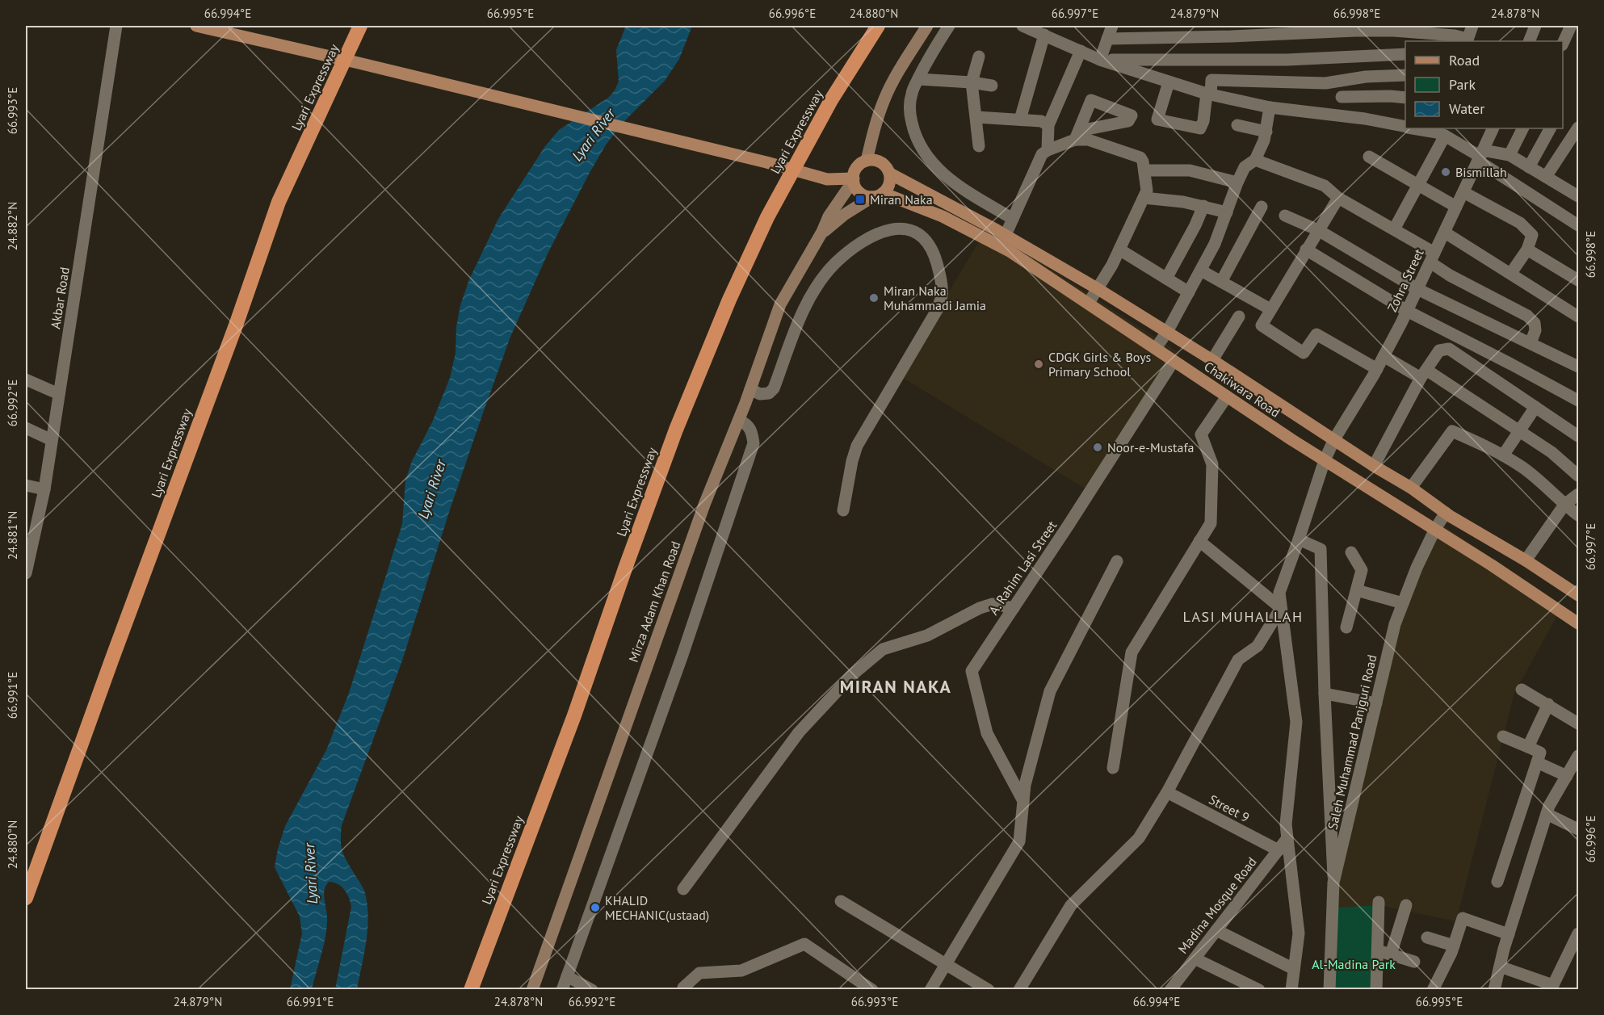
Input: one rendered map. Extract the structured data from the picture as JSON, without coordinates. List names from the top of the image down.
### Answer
{
  "streets": {
    "highway": ["Lyari Expressway"],
    "main road": ["Chakiwara Road", "Mirza Adam Khan Road"],
    "street": [
      "Zohra Street",
      "Akbar Road",
      "A. Rahim Lasi Street",
      "Saleh Muhammad Panjguri Road",
      "Street 9",
      "Madina Mosque Road"
    ]
  },
  "crossings": [
    ["Zohra Street", "Chakiwara Road"],
    ["Zohra Street", "Madina Mosque Road"],
    ["Chakiwara Road", "A. Rahim Lasi Street"],
    ["Chakiwara Road", "Mirza Adam Khan Road"],
    ["Chakiwara Road", "Saleh Muhammad Panjguri Road"],
    ["Street 9", "Madina Mosque Road"]
  ],
  "districts": ["LASI MUHALLAH", "MIRAN NAKA"],
  "water": ["Lyari River"],
  "parks": ["Al-Madina Park"],
  "places": {
    "other": [
      "Bismillah",
      "Miran Naka Muhammadi Jamia",
      "CDGK Girls & Boys Primary School",
      "Noor-e-Mustafa",
      "KHALID MECHANIC(ustaad)"
    ],
    "transit": ["Miran Naka"]
  },
  "legend": ["Road", "Park", "Water"],
  "coordinates": [
    "66.994°E",
    "66.995°E",
    "66.996°E",
    "24.880°N",
    "66.997°E",
    "24.879°N",
    "66.998°E",
    "24.878°N",
    "66.993°E",
    "24.882°N",
    "66.992°E",
    "24.881°N",
    "66.991°E"
  ]
}
